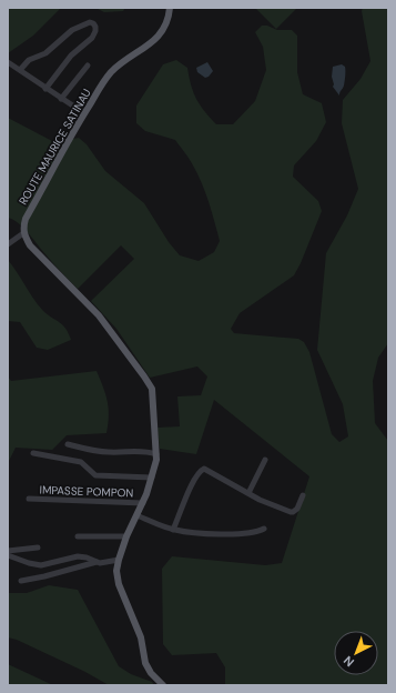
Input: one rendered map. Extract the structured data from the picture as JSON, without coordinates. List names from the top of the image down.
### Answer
{
  "streets": {
    "main road": ["ROUTE MAURICE SATINAU"],
    "street": ["IMPASSE POMPON"]
  },
  "north": "bottom left"
}
